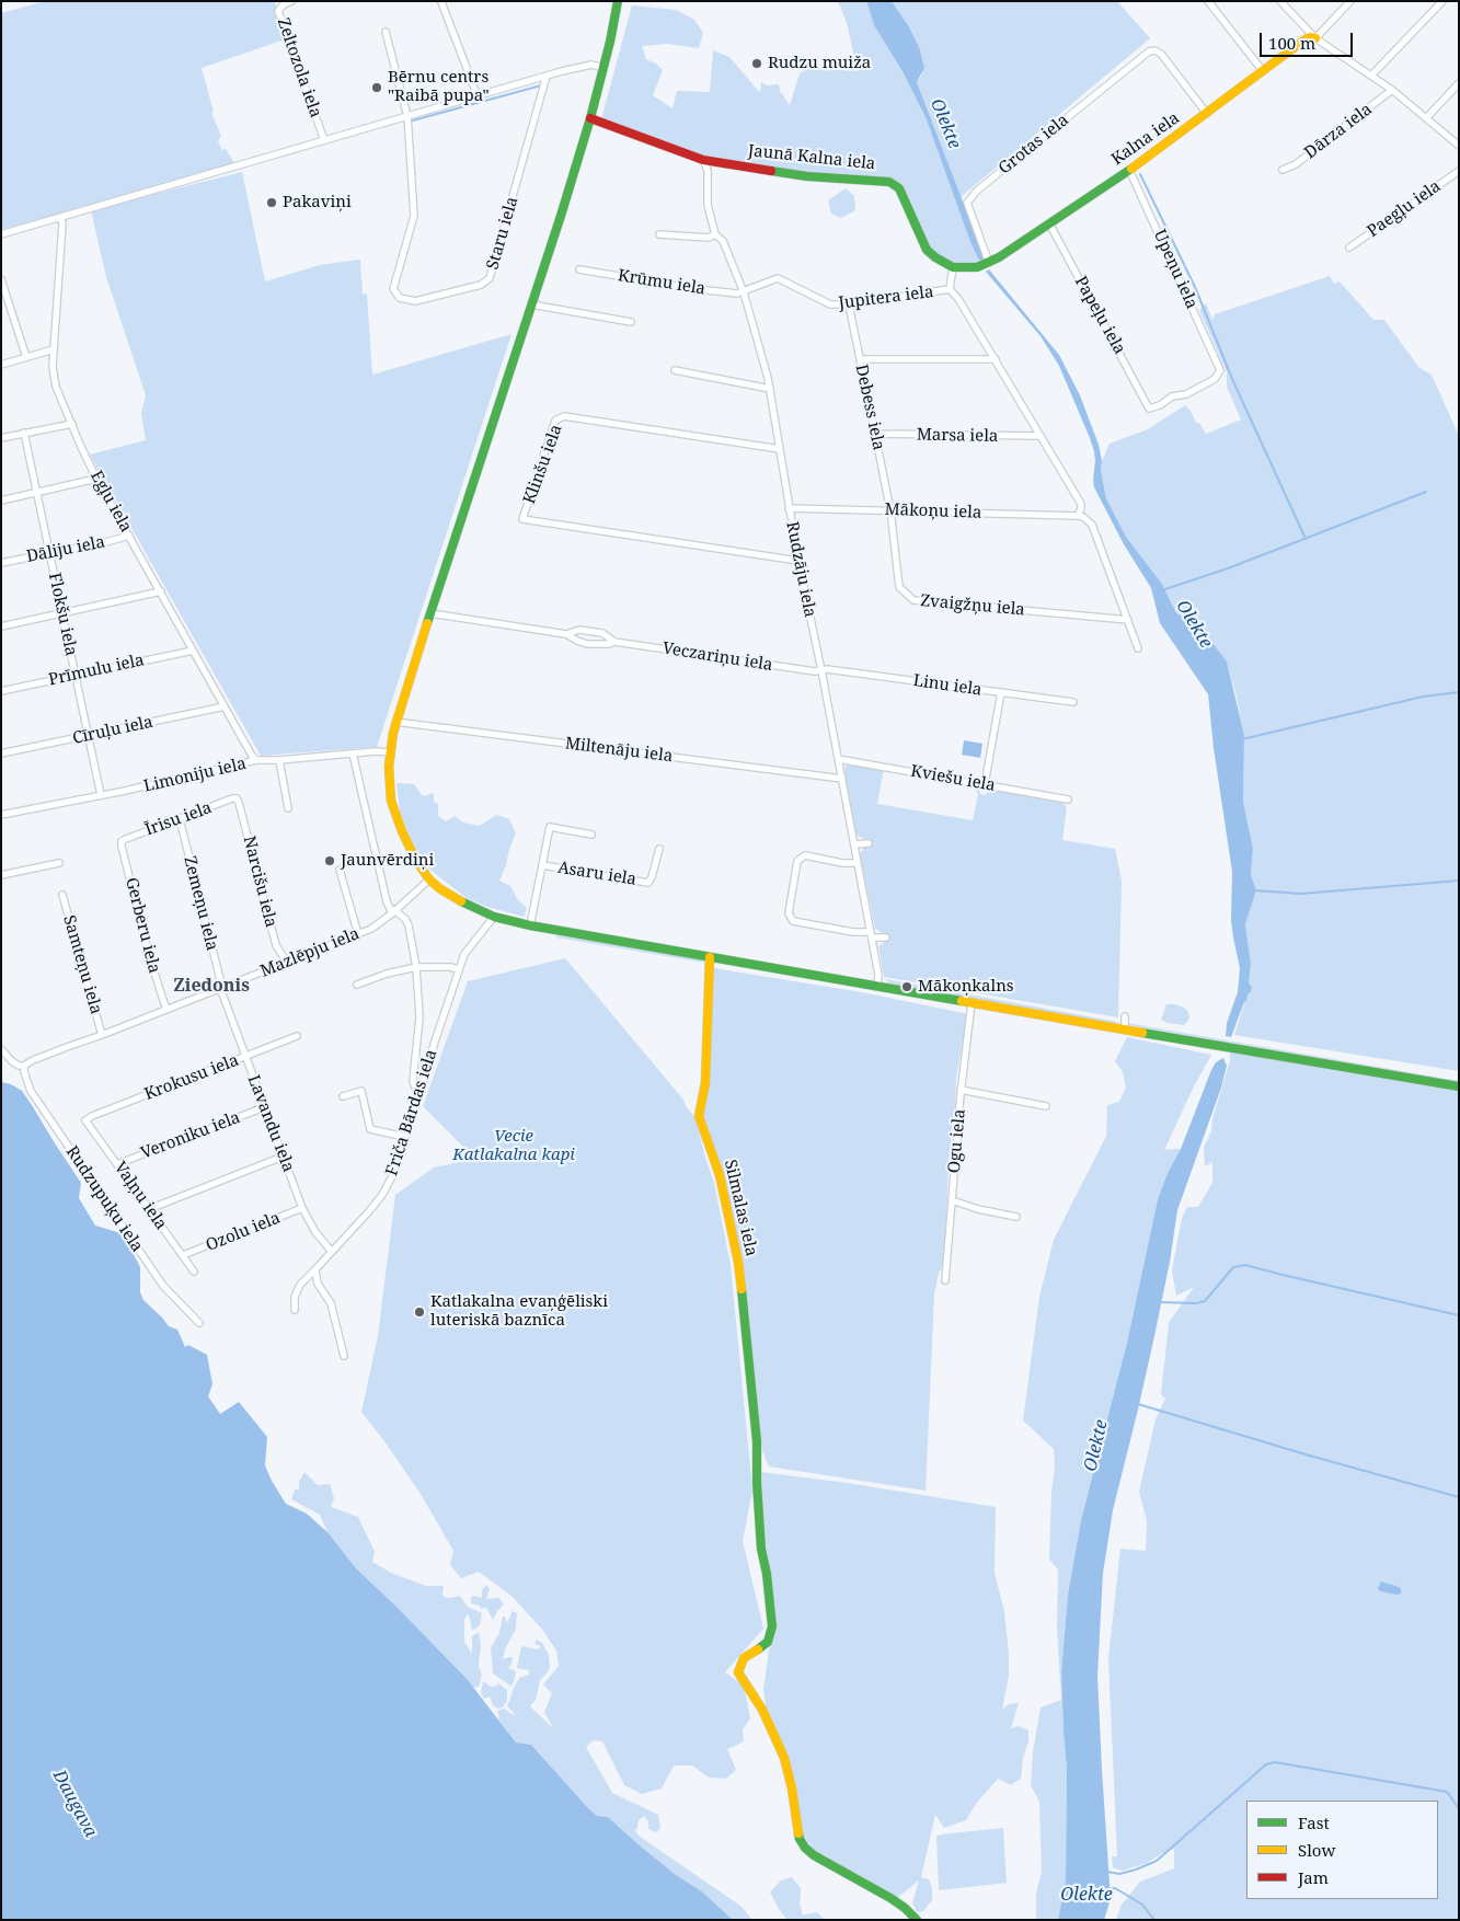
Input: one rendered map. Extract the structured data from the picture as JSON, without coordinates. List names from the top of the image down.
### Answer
{
  "streets": {
    "main road": ["Kalna iela", "Jaunā Kalna iela", "Silmalas iela"],
    "street": [
      "Zeltozola iela",
      "Dārza iela",
      "Grotas iela",
      "Paegļu iela",
      "Staru iela",
      "Upeņu iela",
      "Krūmu iela",
      "Jupitera iela",
      "Papeļu iela",
      "Debess iela",
      "Marsa iela",
      "Klinšu iela",
      "Egļu iela",
      "Mākoņu iela",
      "Dāliju iela",
      "Rudzāju iela",
      "Zvaigžņu iela",
      "Flokšu iela",
      "Veczariņu iela",
      "Prīmulu iela",
      "Linu iela",
      "Cīruļu iela",
      "Miltenāju iela",
      "Limoniju iela",
      "Kviešu iela",
      "Īrisu iela",
      "Asaru iela",
      "Narcišu iela",
      "Zemeņu iela",
      "Gerberu iela",
      "Mazlēpju iela",
      "Samteņu iela",
      "Krokusu iela",
      "Friča Bārdas iela",
      "Lavandu iela",
      "Veroniku iela",
      "Ogu iela",
      "Vaļņu iela",
      "Rudzupuķu iela",
      "Ozolu iela"
    ]
  },
  "crossings": [
    ["Kalna iela", "Grotas iela"],
    ["Kalna iela", "Upeņu iela"],
    ["Kalna iela", "Papeļu iela"],
    ["Jaunā Kalna iela", "Jupitera iela"],
    ["Jaunā Kalna iela", "Rudzāju iela"],
    ["Upeņu iela", "Papeļu iela"],
    ["Krūmu iela", "Jupitera iela"],
    ["Krūmu iela", "Rudzāju iela"],
    ["Jupitera iela", "Debess iela"],
    ["Jupitera iela", "Rudzāju iela"],
    ["Debess iela", "Marsa iela"],
    ["Debess iela", "Mākoņu iela"],
    ["Debess iela", "Zvaigžņu iela"],
    ["Klinšu iela", "Rudzāju iela"],
    ["Egļu iela", "Dāliju iela"],
    ["Egļu iela", "Prīmulu iela"],
    ["Egļu iela", "Cīruļu iela"],
    ["Egļu iela", "Limoniju iela"],
    ["Mākoņu iela", "Rudzāju iela"],
    ["Mākoņu iela", "Zvaigžņu iela"],
    ["Dāliju iela", "Flokšu iela"],
    ["Rudzāju iela", "Veczariņu iela"],
    ["Rudzāju iela", "Linu iela"],
    ["Rudzāju iela", "Miltenāju iela"],
    ["Rudzāju iela", "Kviešu iela"],
    ["Flokšu iela", "Prīmulu iela"],
    ["Flokšu iela", "Cīruļu iela"],
    ["Flokšu iela", "Limoniju iela"],
    ["Veczariņu iela", "Linu iela"],
    ["Īrisu iela", "Narcišu iela"],
    ["Īrisu iela", "Zemeņu iela"],
    ["Īrisu iela", "Gerberu iela"],
    ["Narcišu iela", "Mazlēpju iela"],
    ["Zemeņu iela", "Mazlēpju iela"],
    ["Zemeņu iela", "Lavandu iela"],
    ["Gerberu iela", "Mazlēpju iela"],
    ["Mazlēpju iela", "Samteņu iela"],
    ["Mazlēpju iela", "Lavandu iela"],
    ["Mazlēpju iela", "Rudzupuķu iela"],
    ["Krokusu iela", "Lavandu iela"],
    ["Krokusu iela", "Vaļņu iela"],
    ["Friča Bārdas iela", "Lavandu iela"],
    ["Lavandu iela", "Veroniku iela"],
    ["Lavandu iela", "Ozolu iela"],
    ["Veroniku iela", "Vaļņu iela"],
    ["Vaļņu iela", "Ozolu iela"]
  ],
  "districts": ["Ziedonis"],
  "water": ["Olekte", "Daugava"],
  "parks": ["Vecie Katlakalna kapi"],
  "places": [
    "Rudzu muiža",
    "Bērnu centrs \"Raibā pupa\"",
    "Pakaviņi",
    "Jaunvērdiņi",
    "Mākoņkalns",
    "Katlakalna evaņģēliski luteriskā baznīca"
  ],
  "legend": ["Fast", "Slow", "Jam"],
  "scale_bar": "100 m"
}
